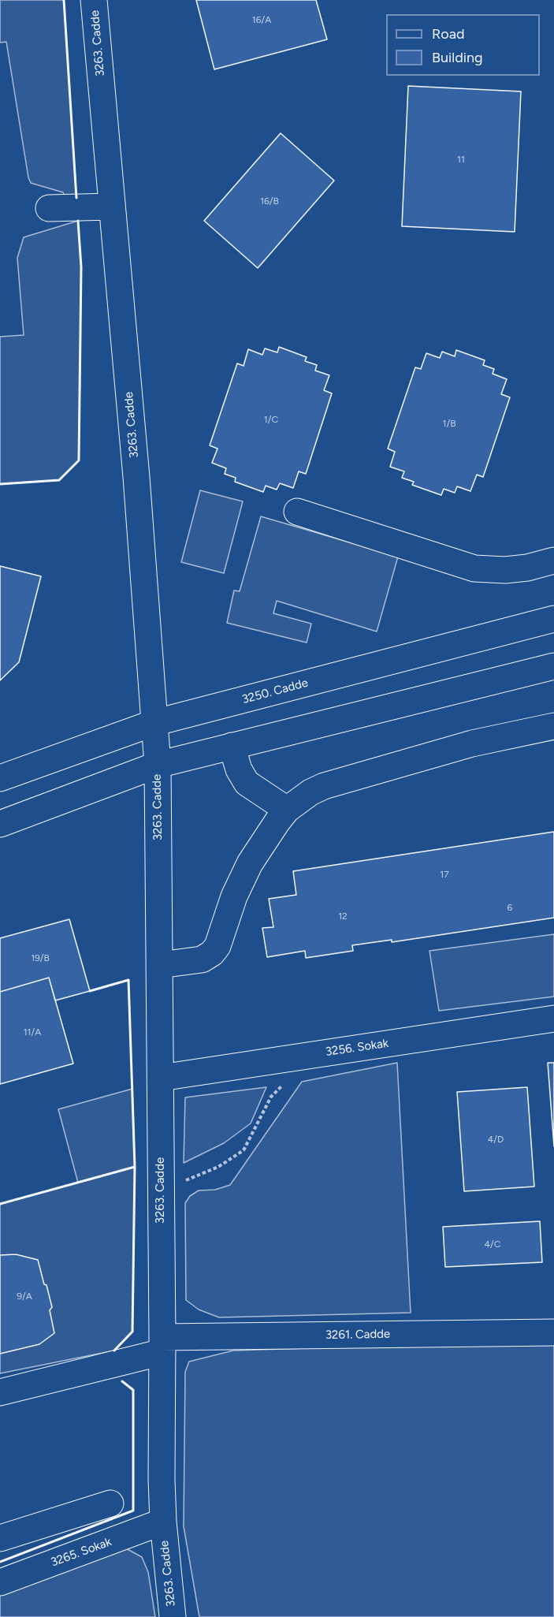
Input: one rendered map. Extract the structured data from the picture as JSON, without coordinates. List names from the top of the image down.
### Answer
{
  "streets": {
    "street": [
      "3263. Cadde",
      "3250. Cadde",
      "3256. Sokak",
      "3261. Cadde",
      "3265. Sokak"
    ]
  },
  "crossings": [
    ["3263. Cadde", "3250. Cadde"],
    ["3263. Cadde", "3256. Sokak"],
    ["3263. Cadde", "3261. Cadde"],
    ["3263. Cadde", "3265. Sokak"]
  ],
  "house_numbers": [
    "16/A",
    "11",
    "16/B",
    "1/C",
    "1/B",
    "17",
    "6",
    "12",
    "19/B",
    "11/A",
    "4/D",
    "4/C",
    "9/A"
  ],
  "legend": ["Road", "Building"]
}
